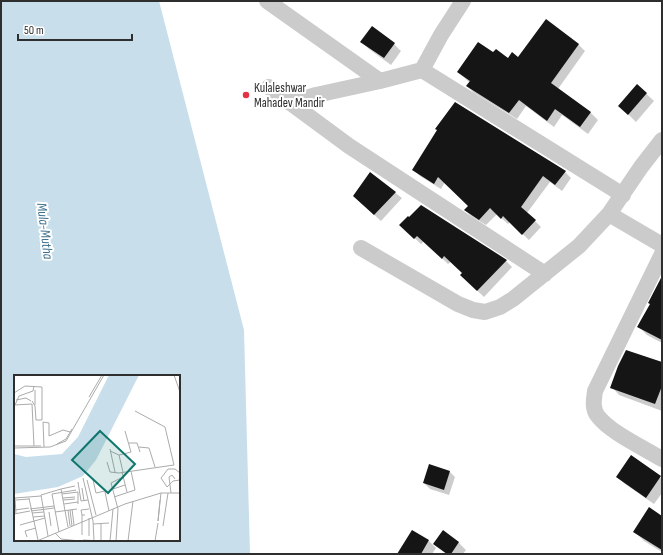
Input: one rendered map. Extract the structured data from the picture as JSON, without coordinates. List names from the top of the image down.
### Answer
{
  "water": ["Mula-Mutha"],
  "places": ["Kulaleshwar Mahadev Mandir"],
  "scale_bar": "50 m"
}
